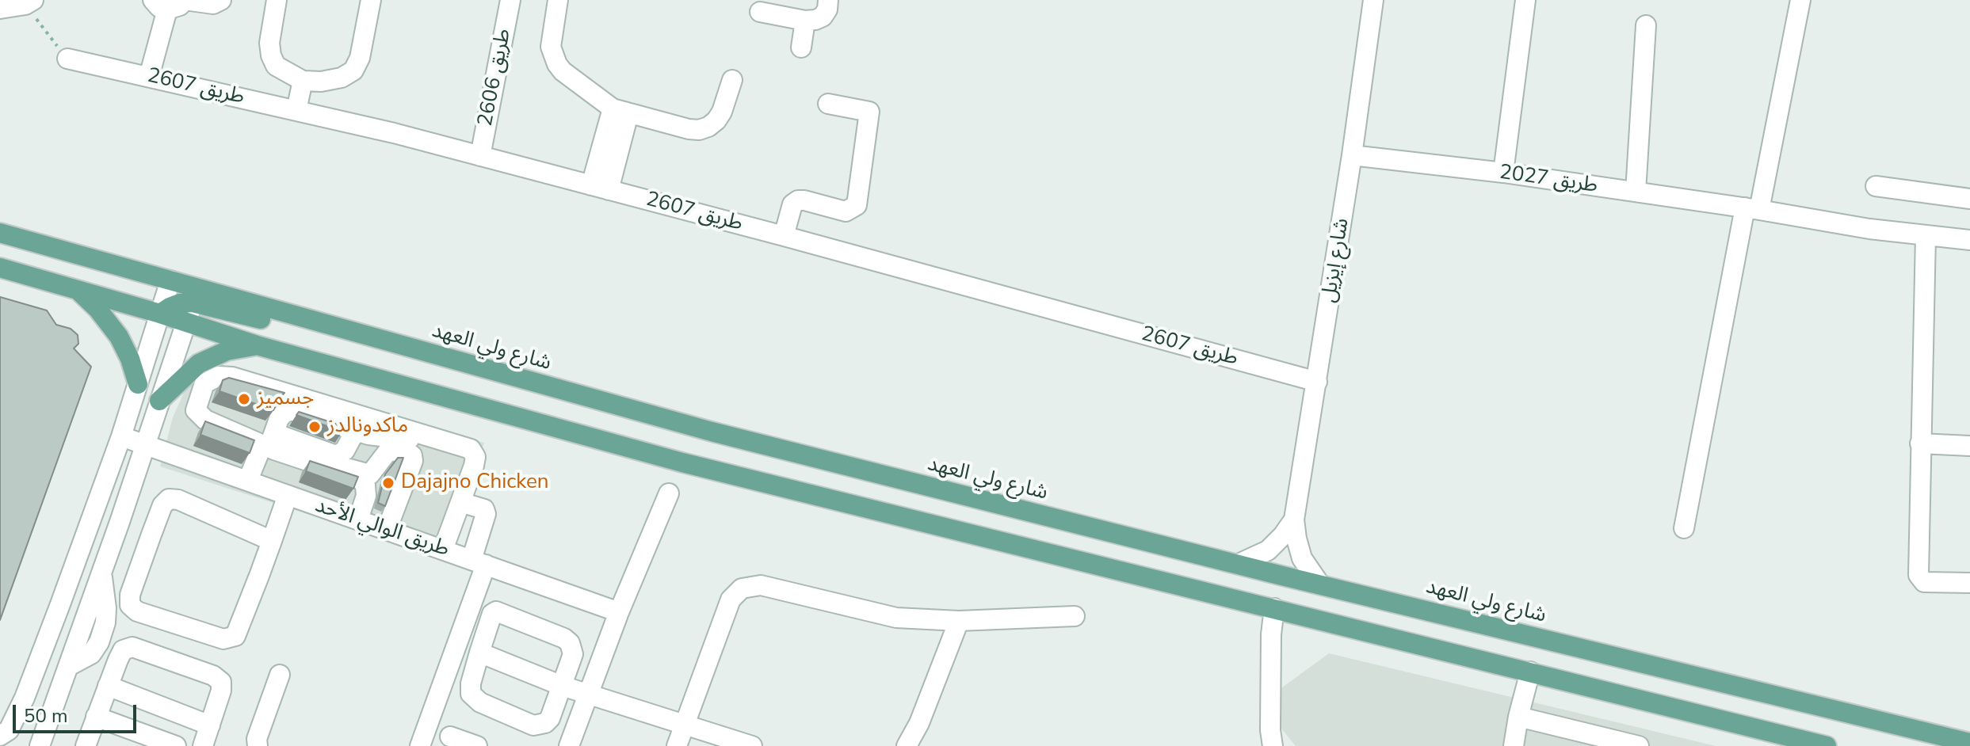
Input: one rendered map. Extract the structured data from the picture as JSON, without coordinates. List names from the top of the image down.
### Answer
{
  "streets": {
    "main road": ["شارع ولي العهد"],
    "street": [
      "طريق 2606",
      "طريق 2607",
      "طريق 2027",
      "شارع إيزيل",
      "طريق الوالي الأحد"
    ]
  },
  "crossings": [
    ["طريق 2606", "طريق 2607"],
    ["طريق 2607", "شارع إيزيل"],
    ["طريق 2027", "شارع إيزيل"],
    ["شارع إيزيل", "شارع ولي العهد"]
  ],
  "places": ["جسميز", "ماكدونالدز", "Dajajno Chicken"],
  "scale_bar": "50 m"
}
